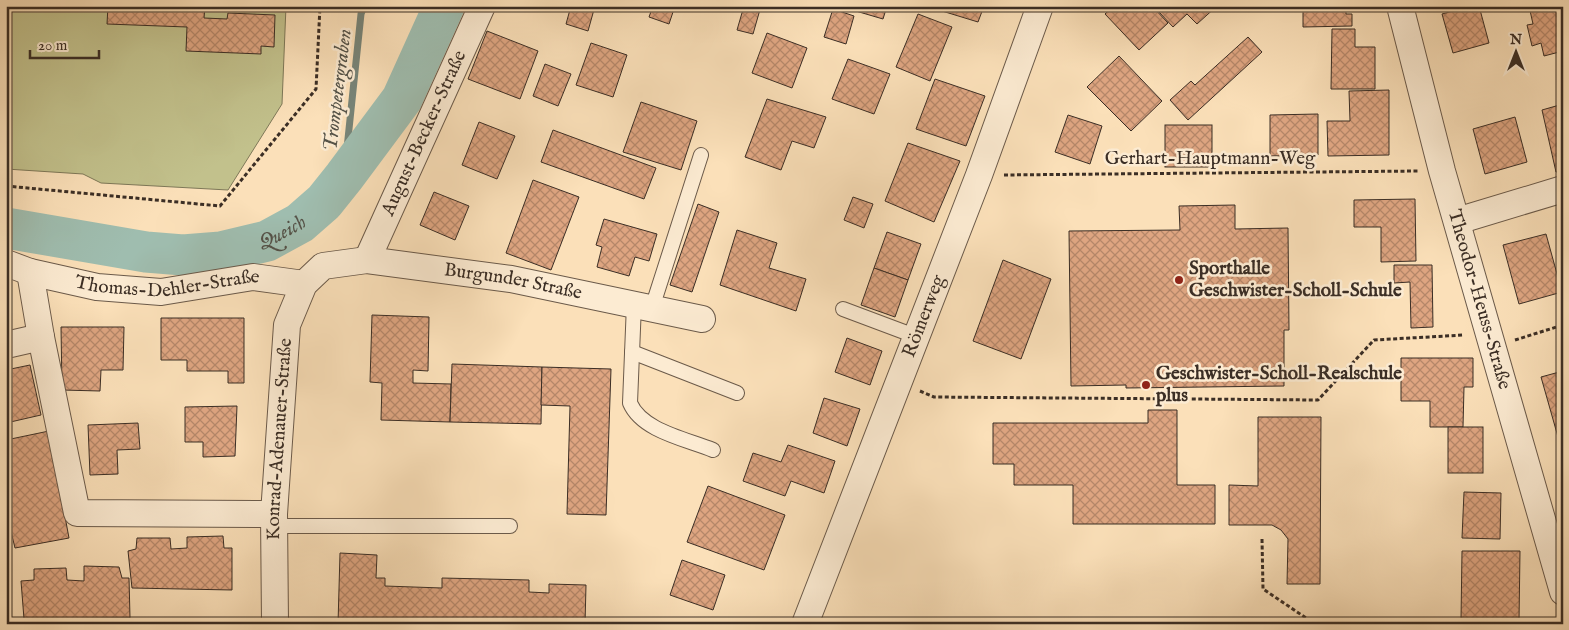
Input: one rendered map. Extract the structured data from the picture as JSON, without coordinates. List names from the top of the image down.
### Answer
{
  "streets": {
    "street": [
      "August-Becker-Straße",
      "Thomas-Dehler-Straße",
      "Burgunder Straße",
      "Theodor-Heuss-Straße",
      "Römerweg",
      "Konrad-Adenauer-Straße"
    ],
    "path": ["Gerhart-Hauptmann-Weg"]
  },
  "crossings": [
    ["August-Becker-Straße", "Burgunder Straße"],
    ["Gerhart-Hauptmann-Weg", "Theodor-Heuss-Straße"],
    ["Gerhart-Hauptmann-Weg", "Römerweg"],
    ["Thomas-Dehler-Straße", "Konrad-Adenauer-Straße"],
    ["Burgunder Straße", "Konrad-Adenauer-Straße"]
  ],
  "water": ["Trompetergraben", "Queich"],
  "places": ["Sporthalle Geschwister-Scholl-Schule", "Geschwister-Scholl-Realschule plus"],
  "scale_bar": "20 m",
  "north": "top"
}
